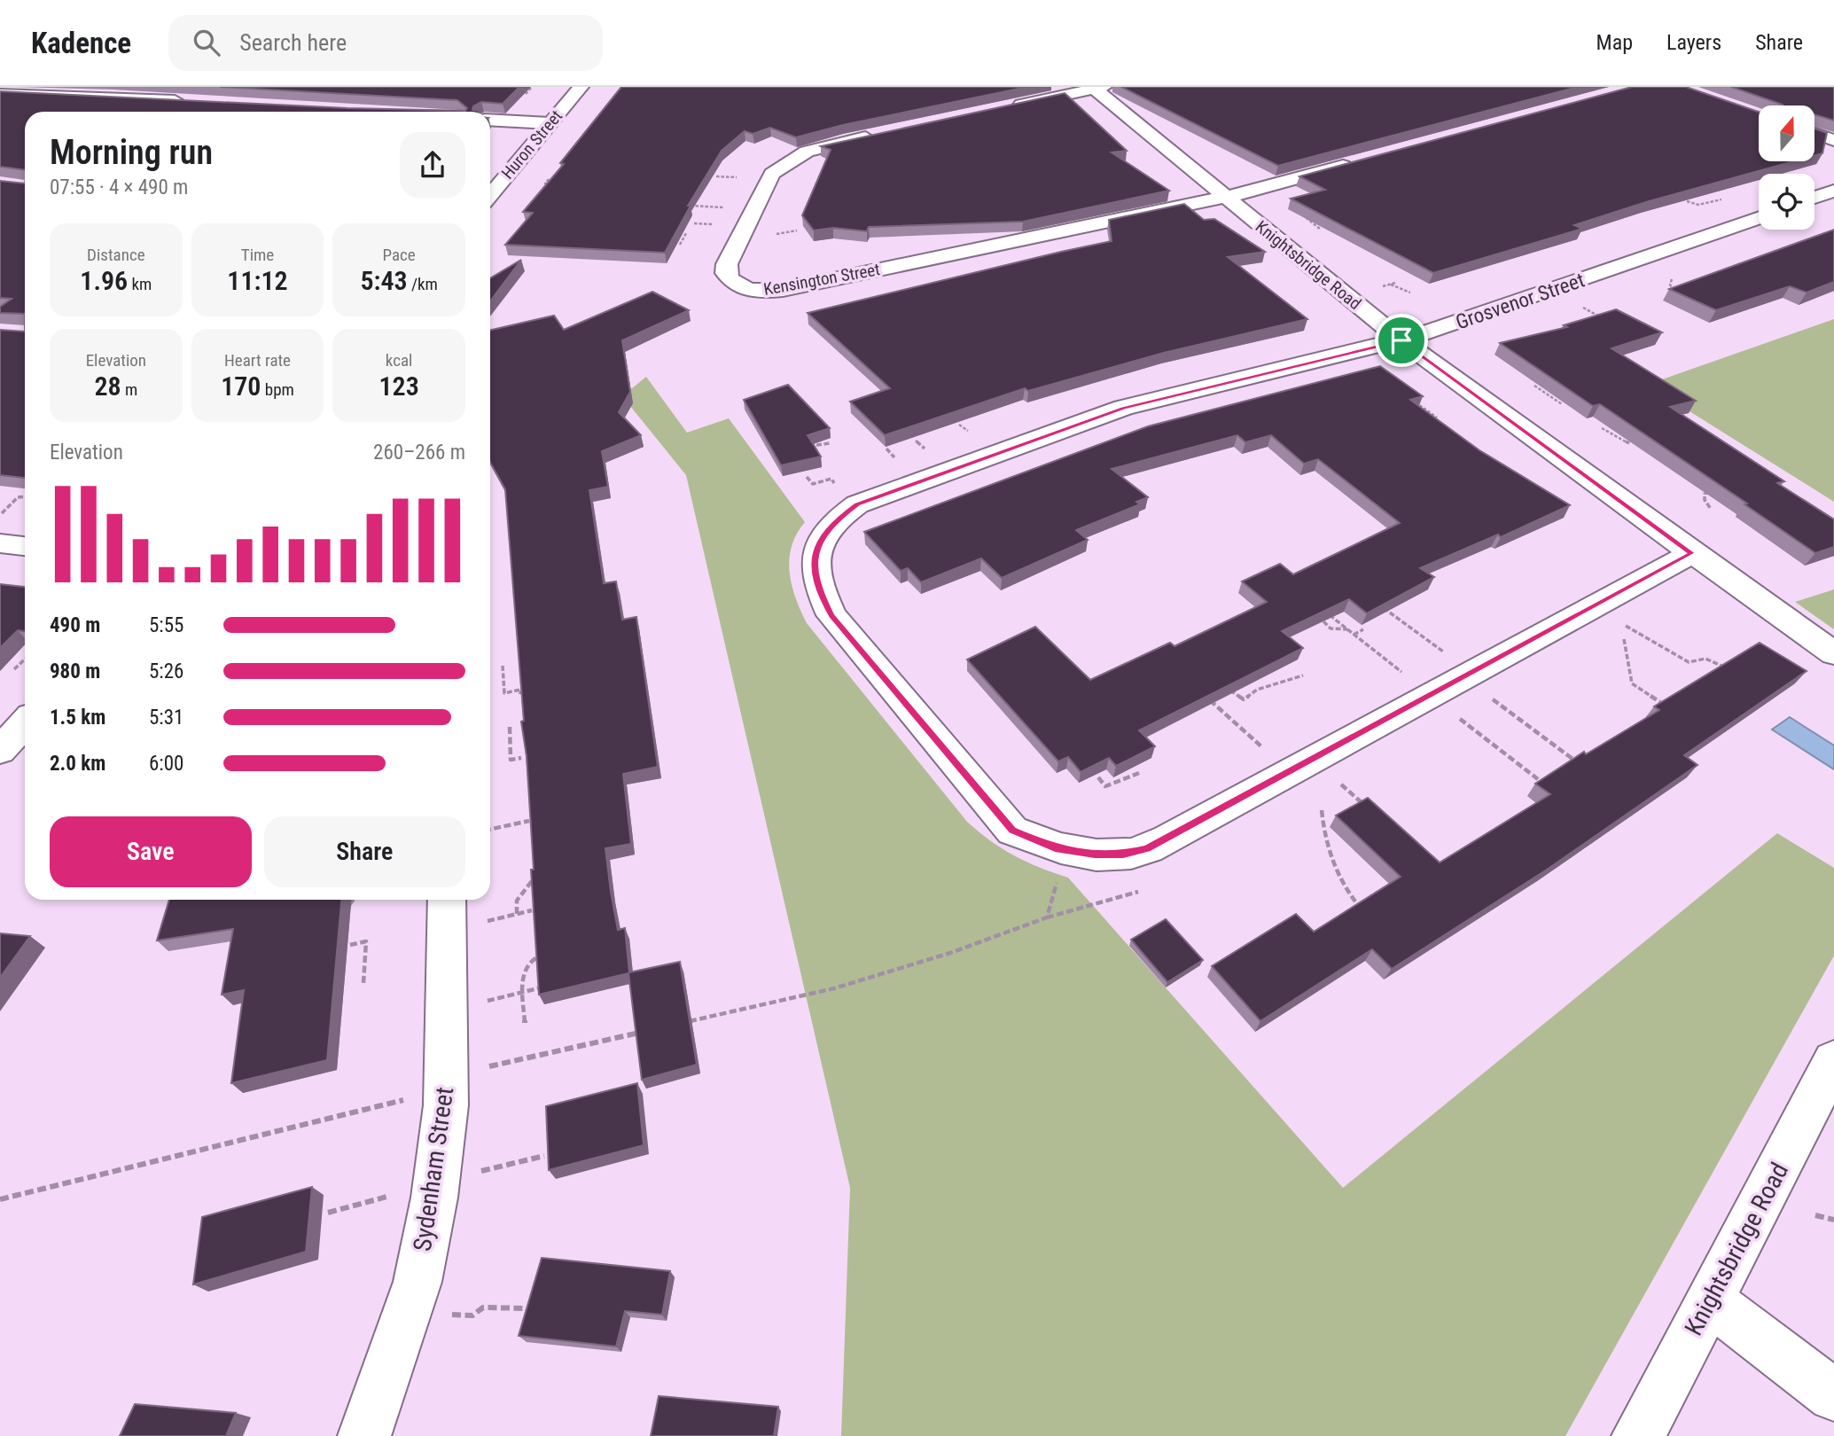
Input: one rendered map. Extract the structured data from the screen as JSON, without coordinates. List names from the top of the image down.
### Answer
{
  "streets": {
    "street": [
      "Huron Street",
      "Knightsbridge Road",
      "Kensington Street",
      "Grosvenor Street",
      "Sydenham Street"
    ]
  },
  "crossings": [
    ["Knightsbridge Road", "Kensington Street"],
    ["Knightsbridge Road", "Grosvenor Street"]
  ],
  "north": "top",
  "page": {
    "header": "Kadence",
    "search": "Search here",
    "nav": ["Map", "Layers", "Share"],
    "heading": ["Morning run", "07:55 · 4 × 490 m"],
    "stats": [
      ["Distance", "1.96 km"],
      ["Time", "11:12"],
      ["Pace", "5:43 /km"],
      ["Elevation", "28 m"],
      ["Heart rate", "170 bpm"],
      ["kcal", "123"]
    ],
    "chart": ["Elevation", "260–266 m"],
    "list": [
      {
        "name": "490 m",
        "note": "5:55"
      },
      {
        "name": "980 m",
        "note": "5:26"
      },
      {
        "name": "1.5 km",
        "note": "5:31"
      },
      {
        "name": "2.0 km",
        "note": "6:00"
      }
    ],
    "buttons": ["Save", "Share"]
  }
}
